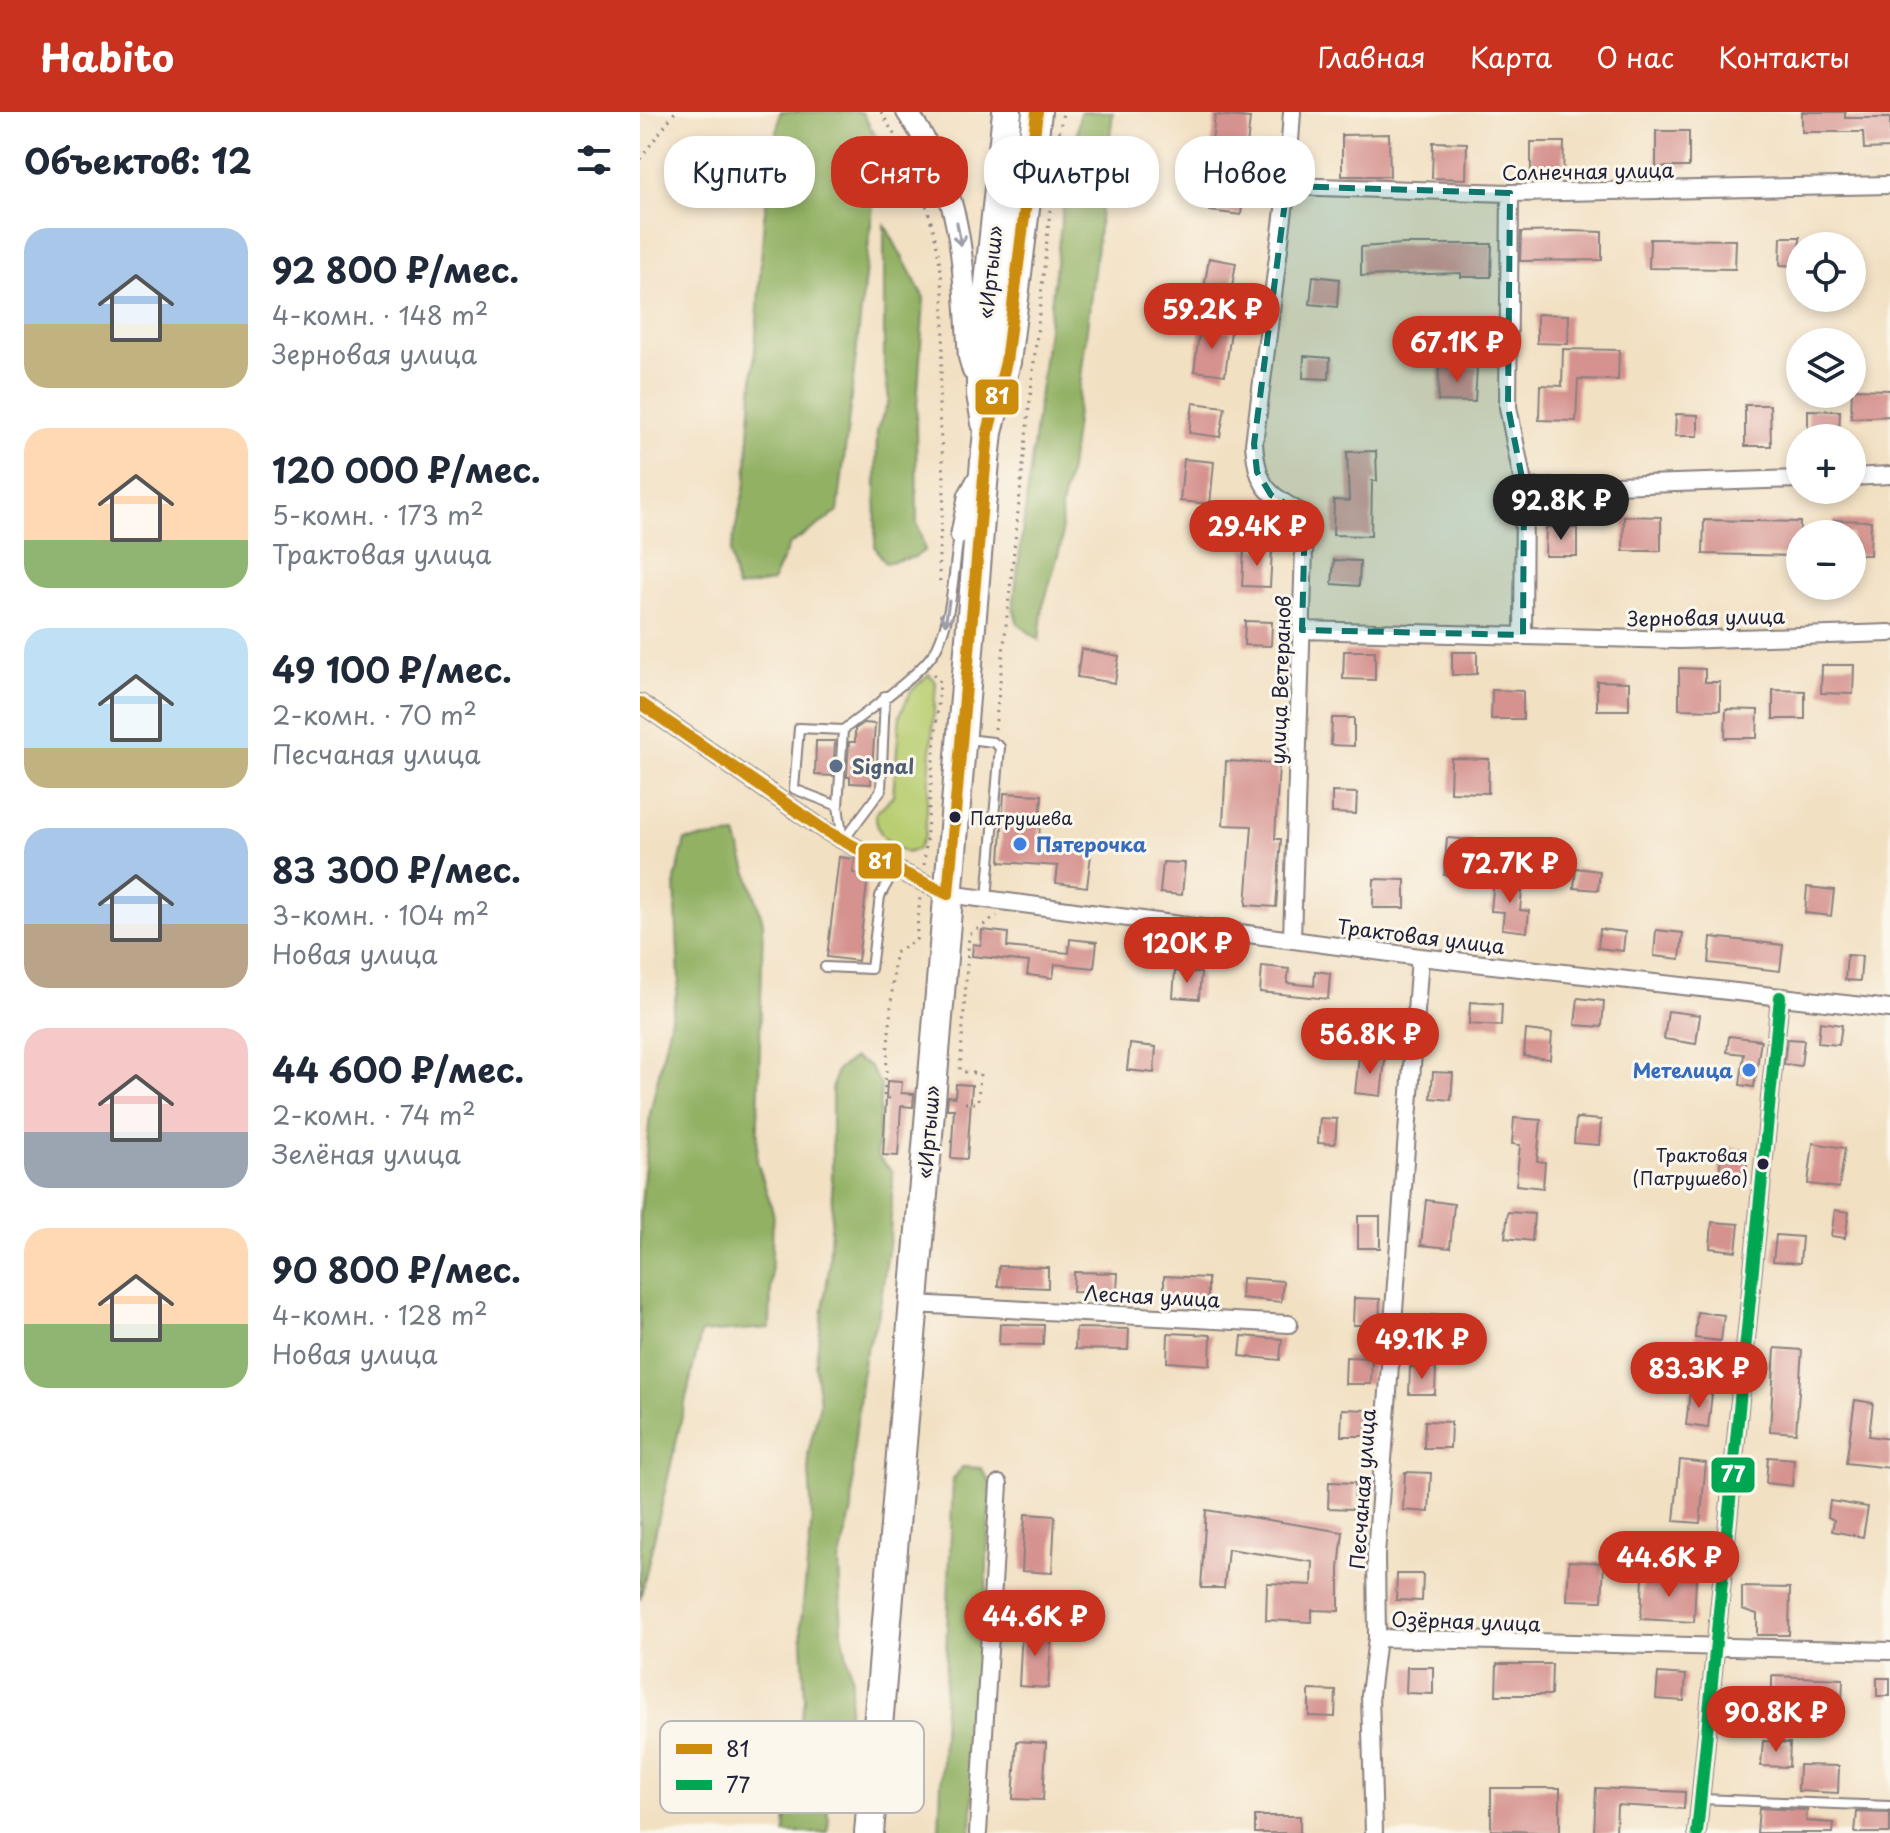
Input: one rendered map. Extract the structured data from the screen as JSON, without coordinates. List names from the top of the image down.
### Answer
{
  "streets": {
    "highway": ["«Иртыш»"],
    "street": [
      "Солнечная улица",
      "Зерновая улица",
      "улица Ветеранов",
      "Трактовая улица",
      "Лесная улица",
      "Песчаная улица",
      "Озёрная улица"
    ]
  },
  "crossings": [
    ["«Иртыш»", "Трактовая улица"],
    ["«Иртыш»", "Лесная улица"],
    ["Зерновая улица", "улица Ветеранов"],
    ["улица Ветеранов", "Трактовая улица"],
    ["Трактовая улица", "Песчаная улица"],
    ["Песчаная улица", "Озёрная улица"]
  ],
  "places": [
    "Signal",
    "Патрушева",
    "Пятерочка",
    "Метелица",
    "Трактовая (Патрушево)"
  ],
  "lines": ["transit line 81", "transit line 77"],
  "legend": ["81", "77"],
  "page": {
    "header": "Habito",
    "nav": [
      "Главная",
      "Карта",
      "О нас",
      "Контакты"
    ],
    "heading": "Объектов: 12",
    "chip": [
      "Купить",
      "Снять",
      "Фильтры",
      "Новое"
    ],
    "list": [
      {
        "name": "92 800 ₽/мес.",
        "note": "4-комн. · 148 m² · Зерновая улица"
      },
      {
        "name": "120 000 ₽/мес.",
        "note": "5-комн. · 173 m² · Трактовая улица"
      },
      {
        "name": "49 100 ₽/мес.",
        "note": "2-комн. · 70 m² · Песчаная улица"
      },
      {
        "name": "83 300 ₽/мес.",
        "note": "3-комн. · 104 m² · Новая улица"
      },
      {
        "name": "44 600 ₽/мес.",
        "note": "2-комн. · 74 m² · Зелёная улица"
      },
      {
        "name": "90 800 ₽/мес.",
        "note": "4-комн. · 128 m² · Новая улица"
      }
    ],
    "map_buttons": ["+", "−"],
    "price": [
      "59.2K ₽",
      "67.1K ₽",
      "92.8K ₽",
      "29.4K ₽",
      "72.7K ₽",
      "120K ₽",
      "56.8K ₽",
      "49.1K ₽",
      "83.3K ₽",
      "44.6K ₽",
      "44.6K ₽",
      "90.8K ₽"
    ]
  }
}
